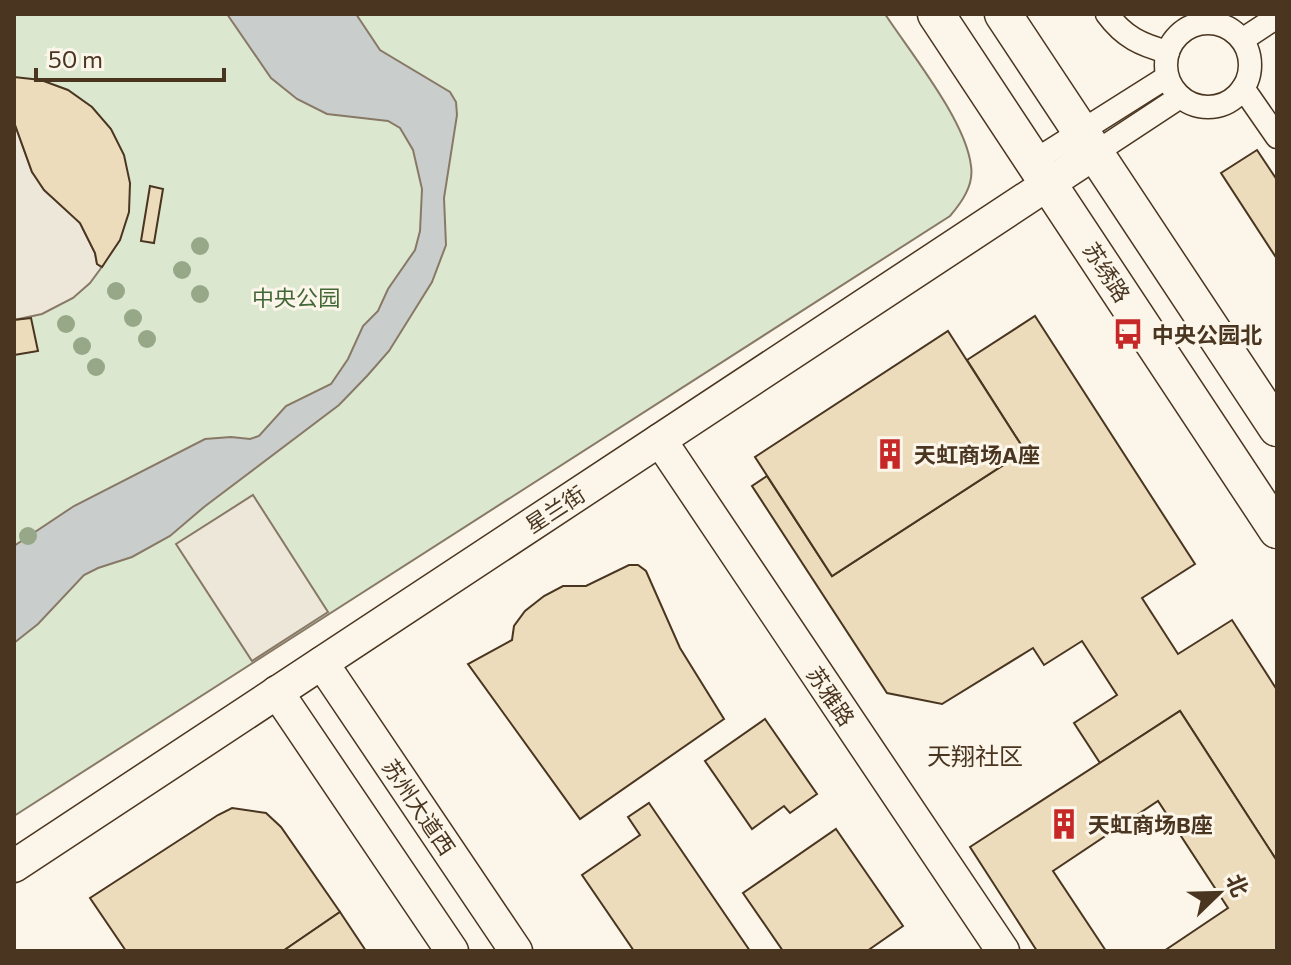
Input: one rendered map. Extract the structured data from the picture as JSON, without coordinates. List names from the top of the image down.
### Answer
{
  "streets": {
    "main road": ["苏绣路"],
    "street": ["星兰街", "苏雅路", "苏州大道西"]
  },
  "crossings": [
    ["苏绣路", "星兰街"],
    ["星兰街", "苏雅路"],
    ["星兰街", "苏州大道西"]
  ],
  "districts": ["天翔社区"],
  "parks": ["中央公园"],
  "places": {
    "bus stop": ["中央公园北"],
    "building": ["天虹商场A座", "天虹商场B座"]
  },
  "scale_bar": "50 m",
  "north": "top right"
}
